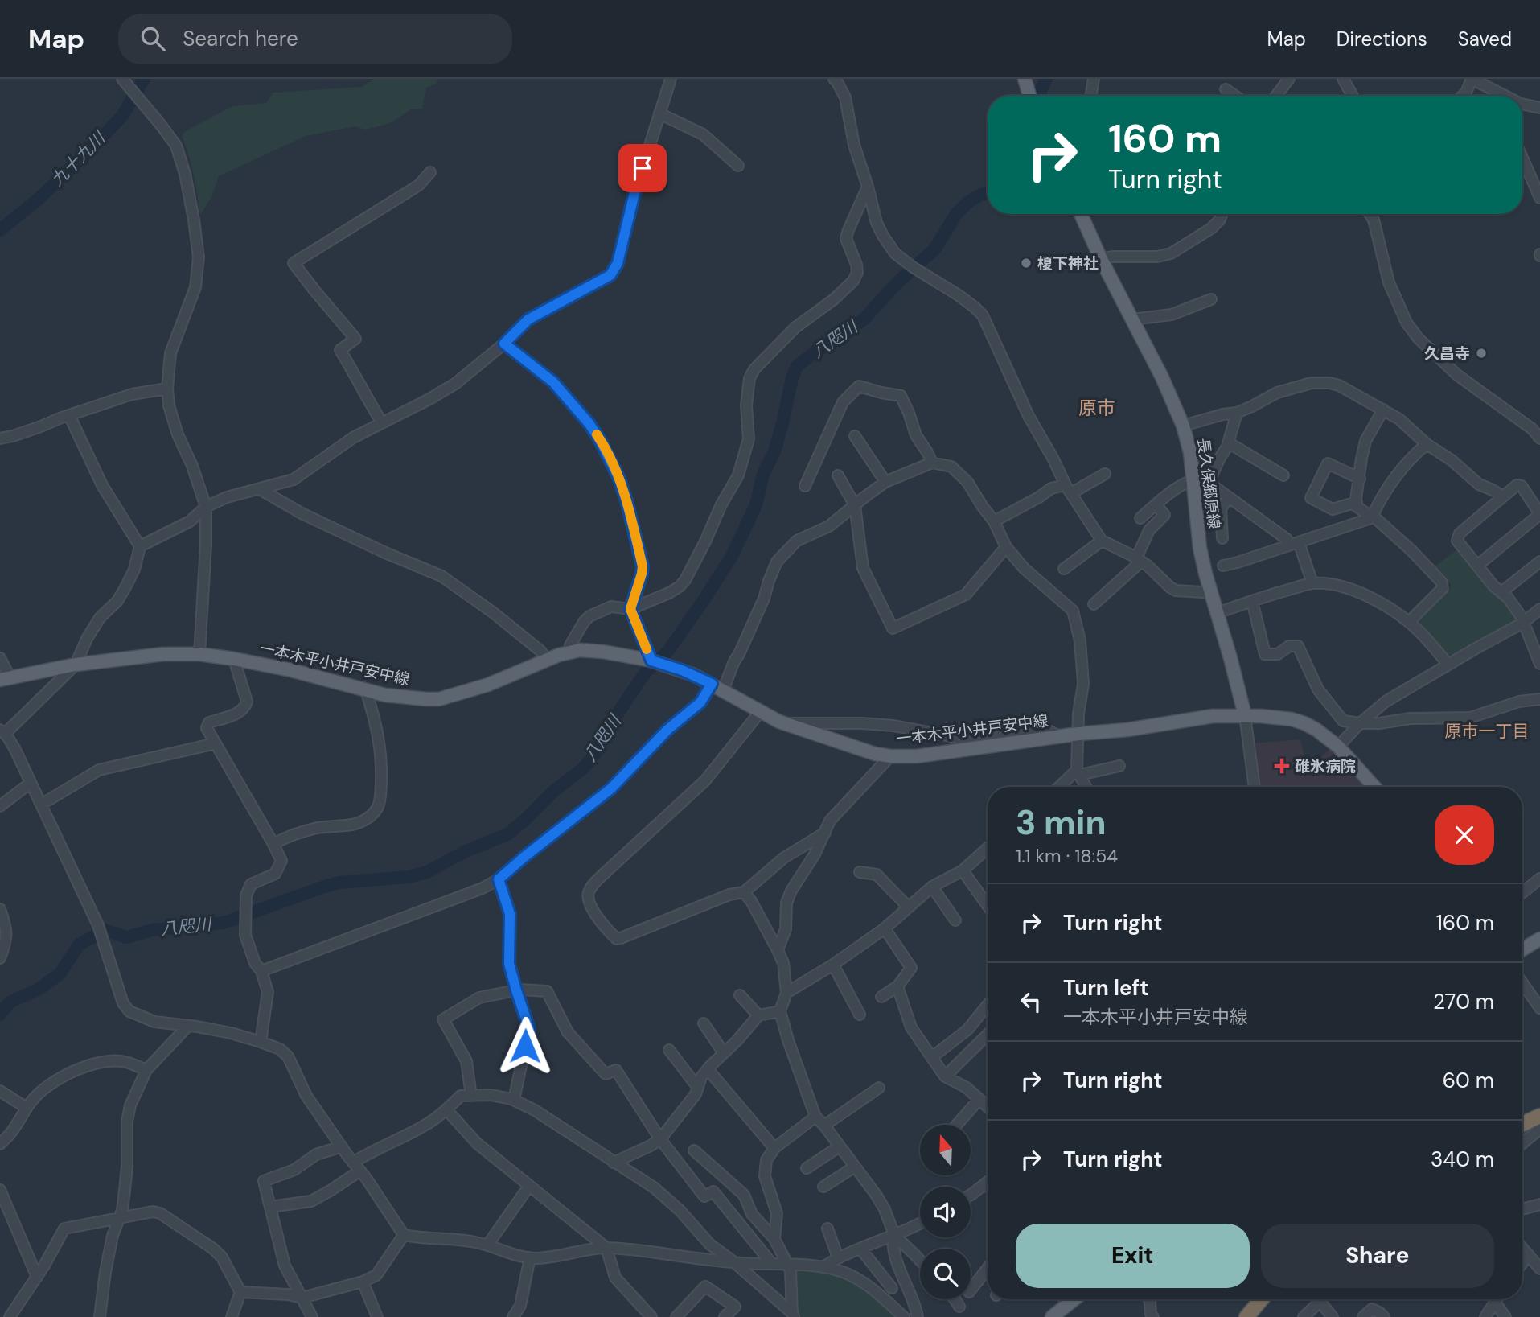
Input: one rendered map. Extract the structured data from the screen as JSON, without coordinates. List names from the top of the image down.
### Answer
{
  "streets": {
    "main road": ["長久保郷原線", "一本木平小井戸安中線"]
  },
  "crossings": [
    ["長久保郷原線", "一本木平小井戸安中線"]
  ],
  "districts": ["原市", "原市一丁目"],
  "water": ["九十九川", "八咫川"],
  "places": {
    "other": ["榎下神社", "久昌寺"],
    "health": ["碓氷病院"]
  },
  "north": "top",
  "page": {
    "header": "Map",
    "search": "Search here",
    "nav": ["Map", "Directions", "Saved"],
    "turn": ["160 m", "Turn right"],
    "heading": ["3 min", "1.1 km · 18:54"],
    "list": [
      {
        "name": "Turn right",
        "value": "160 m"
      },
      {
        "name": "Turn left",
        "note": "一本木平小井戸安中線",
        "value": "270 m"
      },
      {
        "name": "Turn right",
        "value": "60 m"
      },
      {
        "name": "Turn right",
        "value": "340 m"
      }
    ],
    "buttons": ["Exit", "Share"]
  }
}
